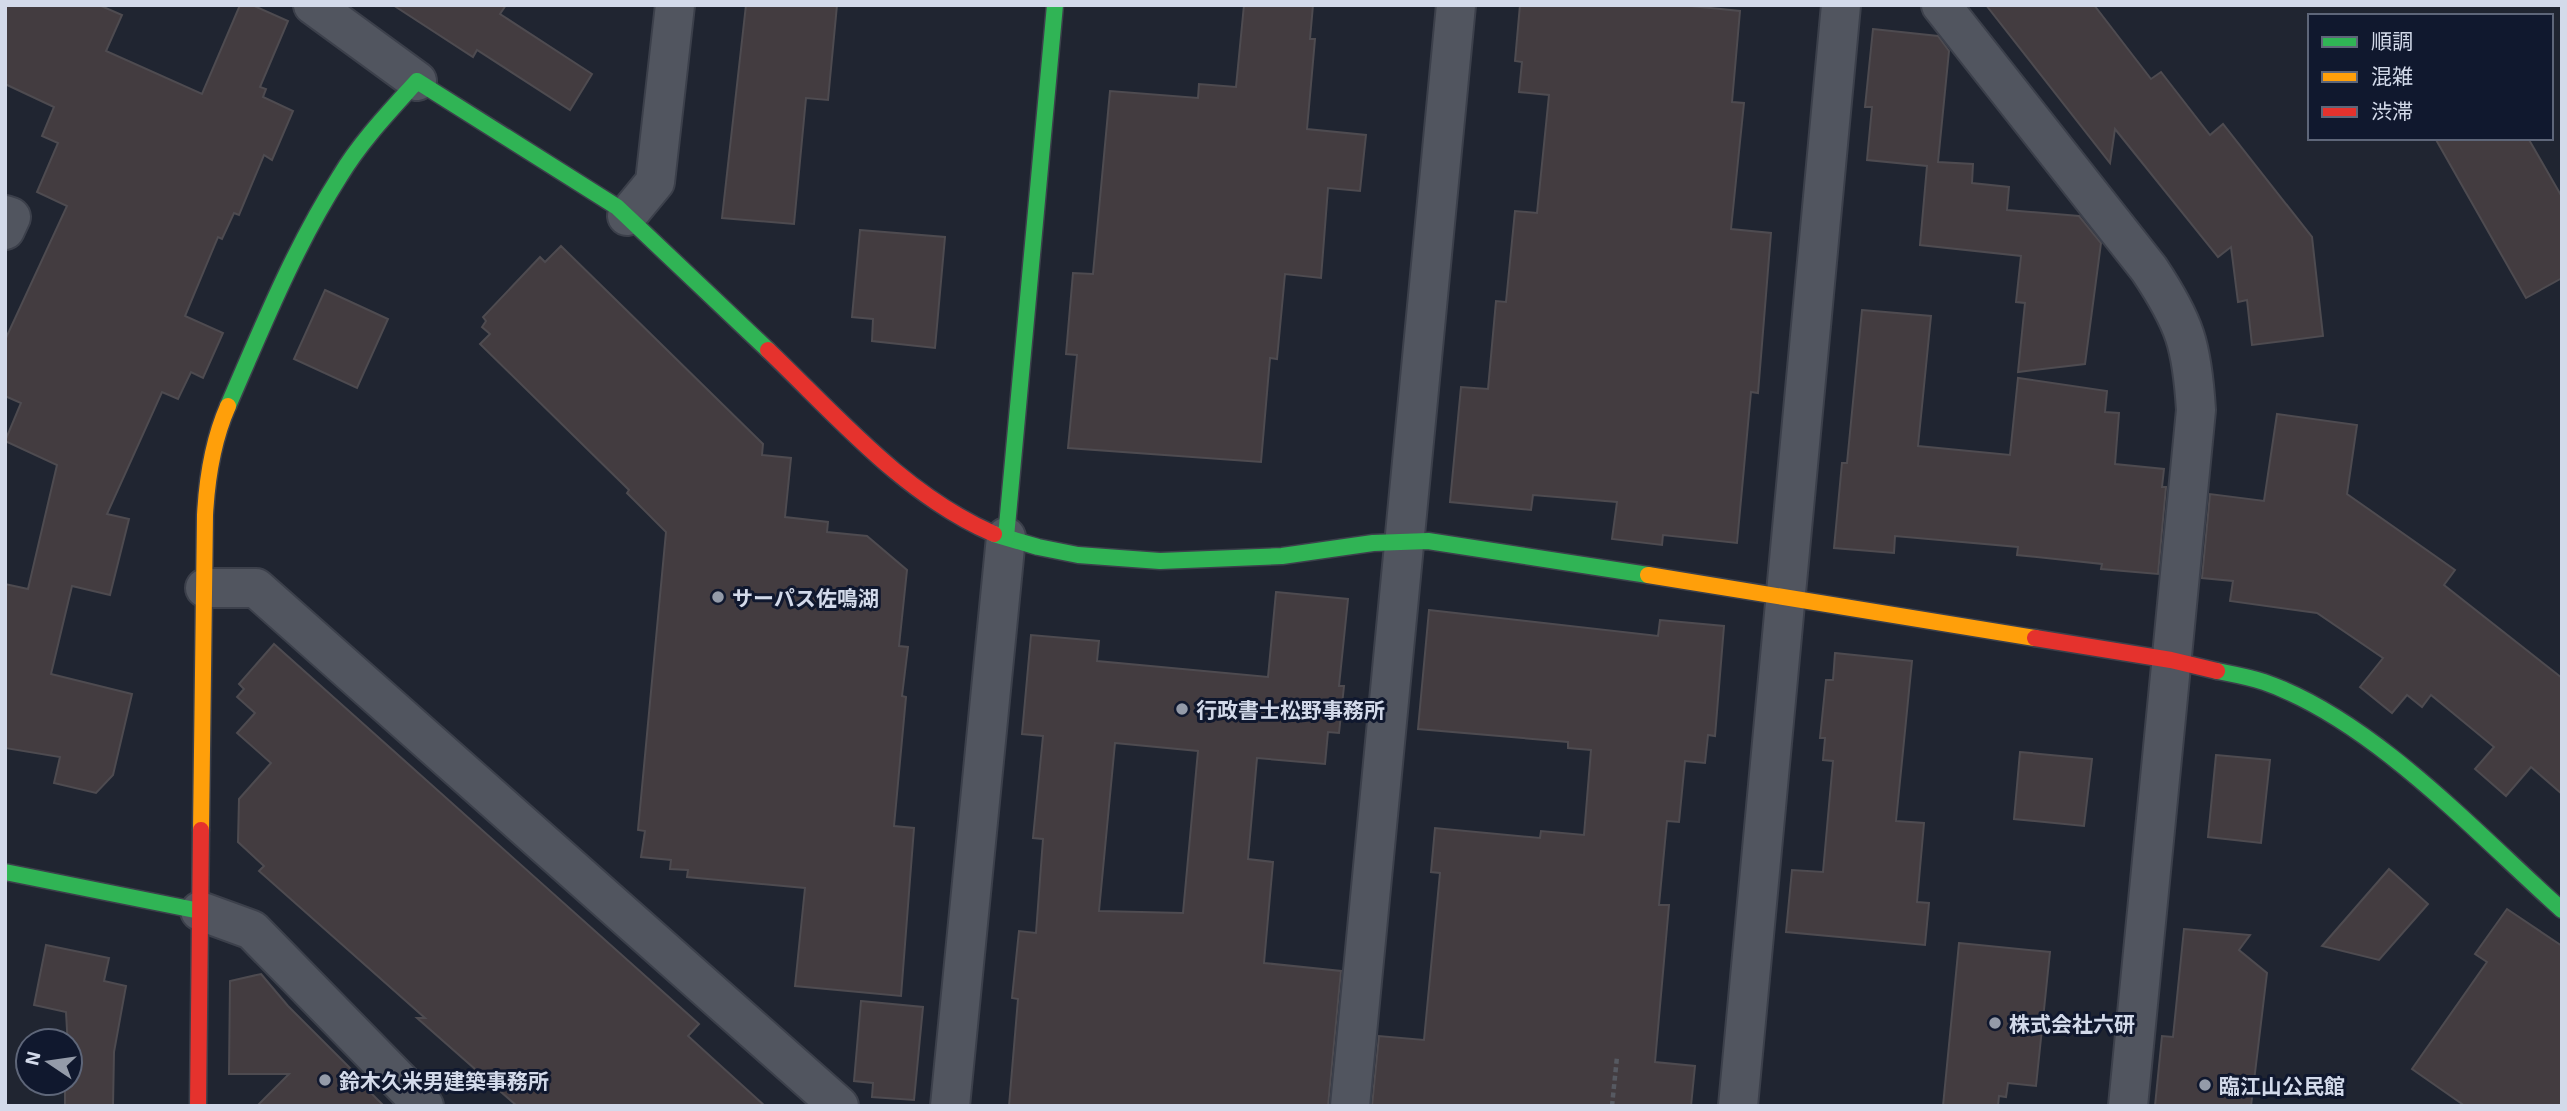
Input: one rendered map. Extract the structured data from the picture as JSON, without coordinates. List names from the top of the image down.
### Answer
{
  "places": [
    "サーパス佐鳴湖",
    "行政書士松野事務所",
    "株式会社六研",
    "鈴木久米男建築事務所",
    "臨江山公民館"
  ],
  "legend": ["順調", "混雑", "渋滞"],
  "north": "left"
}
